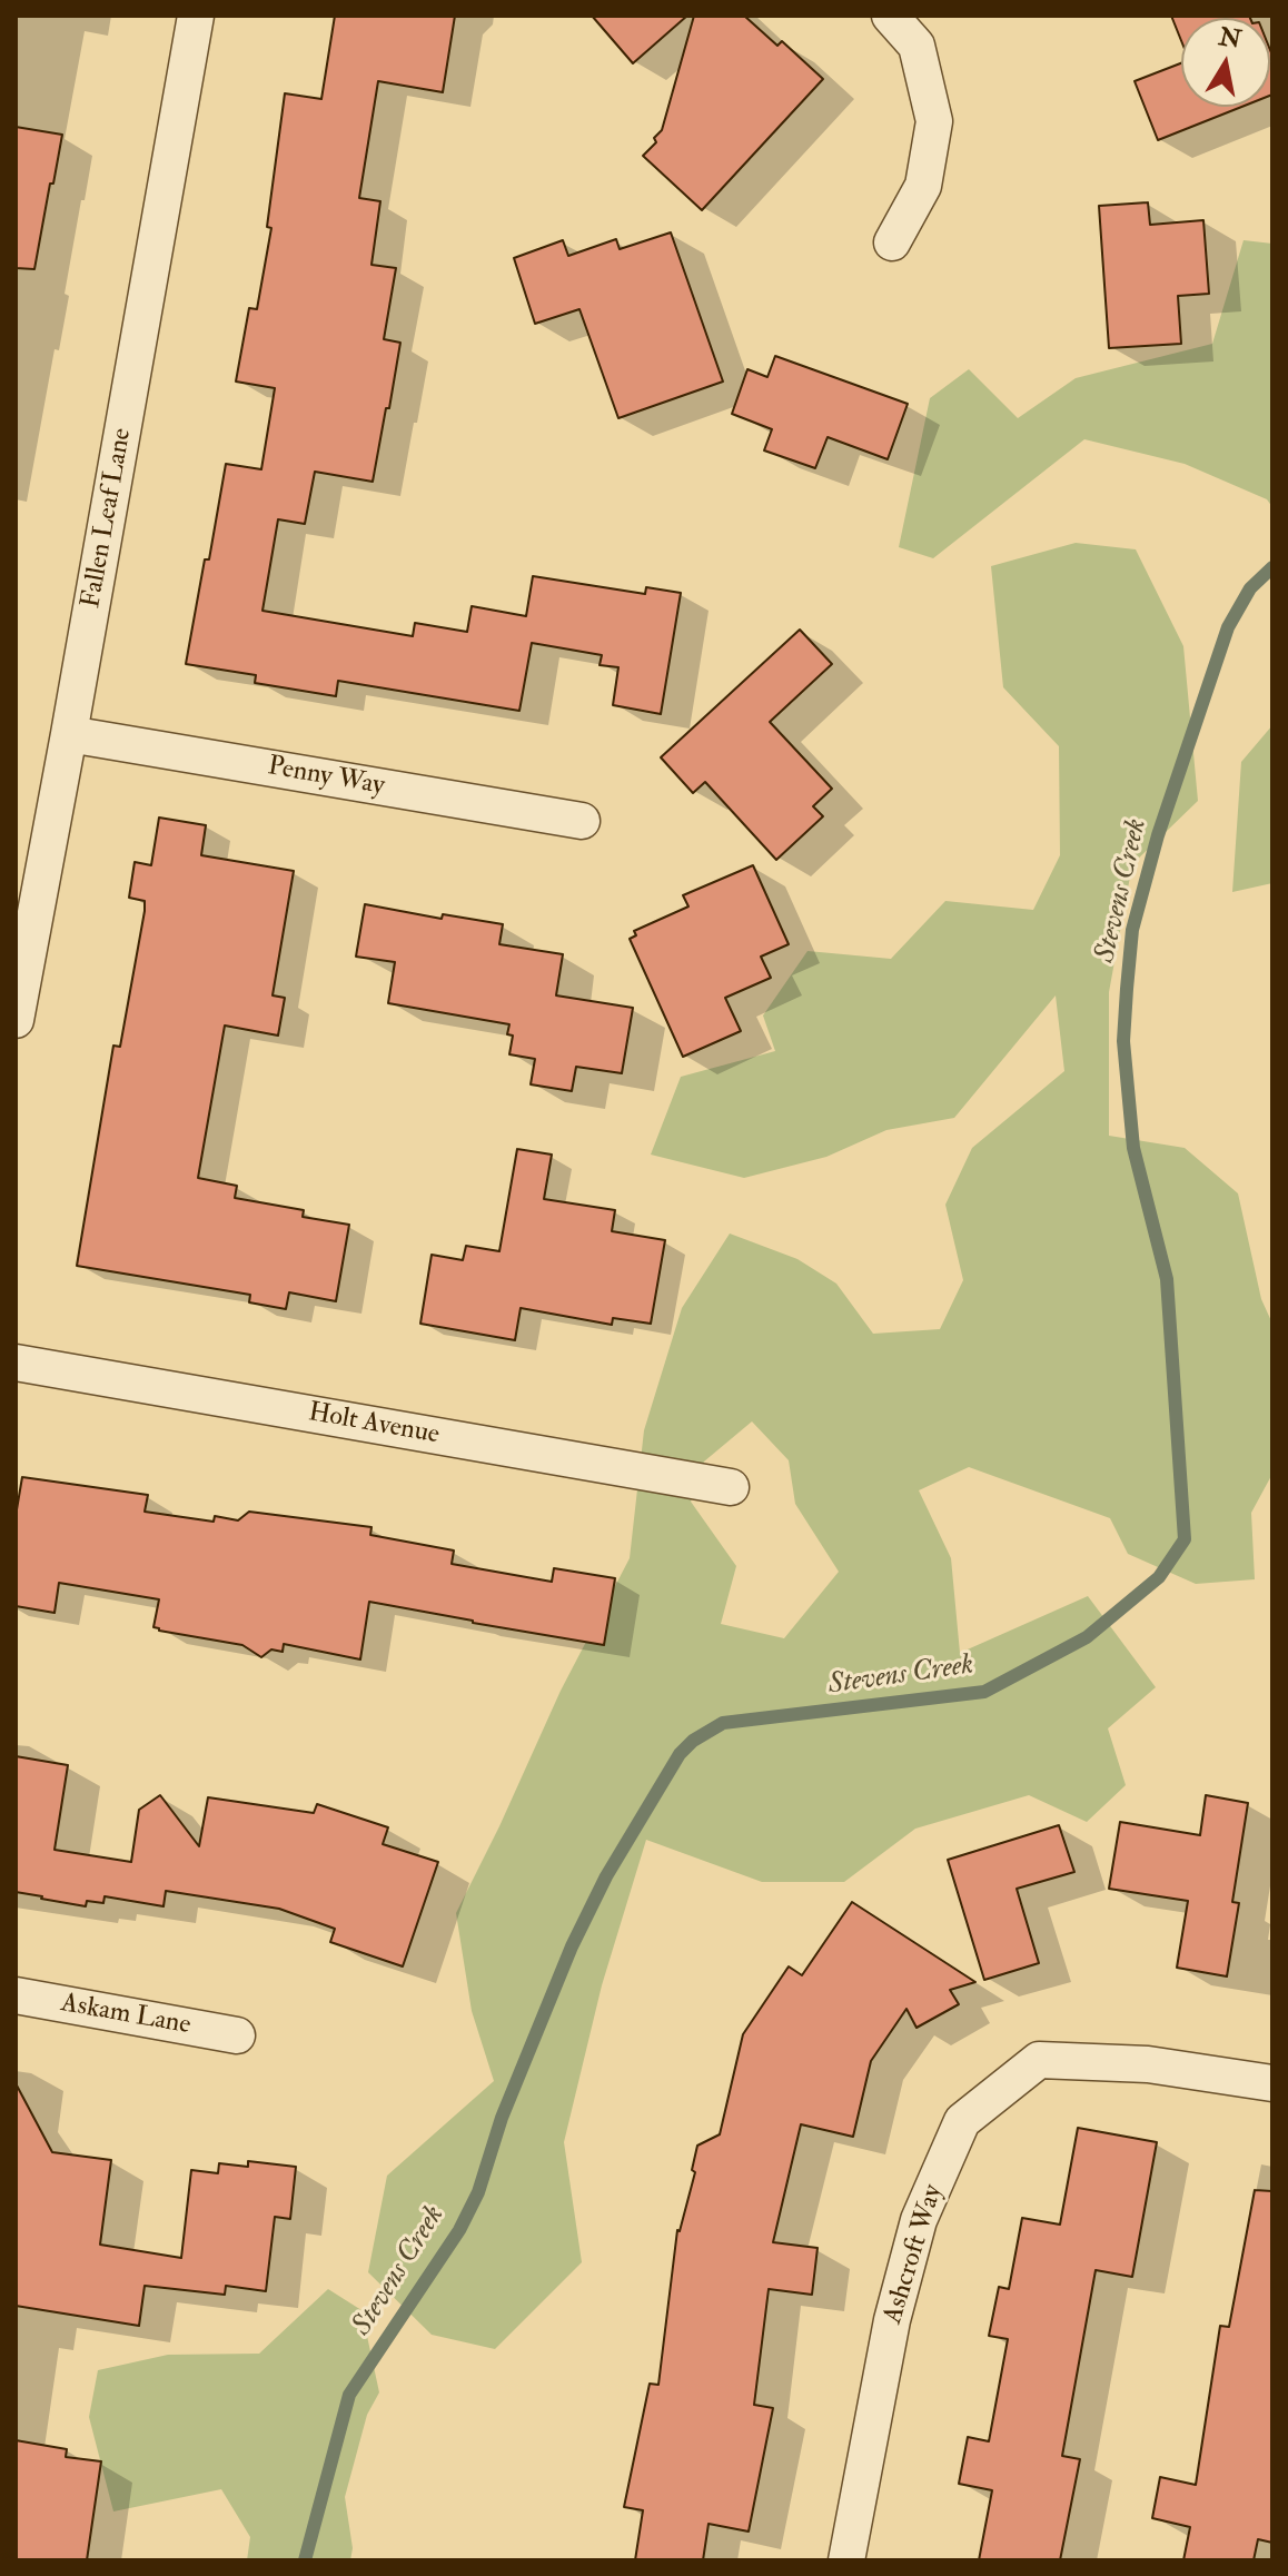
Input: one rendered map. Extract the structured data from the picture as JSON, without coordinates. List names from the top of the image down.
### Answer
{
  "streets": {
    "street": [
      "Fallen Leaf Lane",
      "Penny Way",
      "Holt Avenue",
      "Askam Lane",
      "Ashcroft Way"
    ]
  },
  "crossings": [
    ["Fallen Leaf Lane", "Penny Way"]
  ],
  "water": ["Stevens Creek"],
  "north": "top"
}
